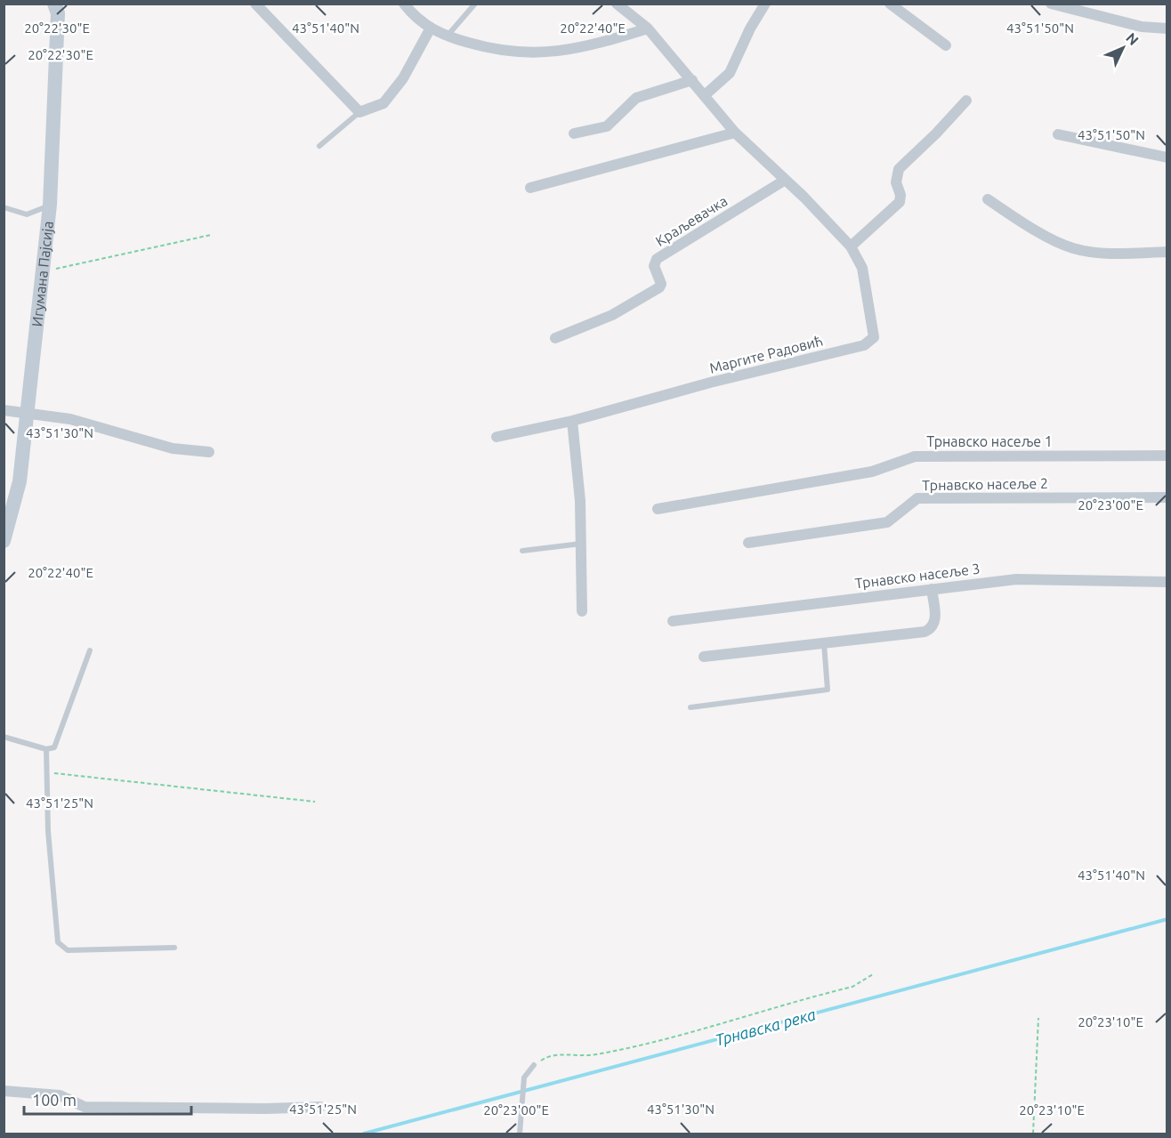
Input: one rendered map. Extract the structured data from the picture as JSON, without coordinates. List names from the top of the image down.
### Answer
{
  "streets": {
    "street": [
      "Краљевачка",
      "Игумана Пајсија",
      "Маргите Радовић",
      "Трнавско насеље 1",
      "Трнавско насеље 2",
      "Трнавско насеље 3"
    ]
  },
  "crossings": [
    ["Краљевачка", "Маргите Радовић"]
  ],
  "water": ["Трнавска река"],
  "scale_bar": "100 m",
  "north": "top right",
  "coordinates": [
    "20°22'30\"E",
    "20°22'40\"E",
    "43°51'40\"N",
    "43°51'50\"N",
    "43°51'30\"N",
    "20°23'00\"E",
    "43°51'25\"N",
    "20°23'10\"E"
  ]
}
